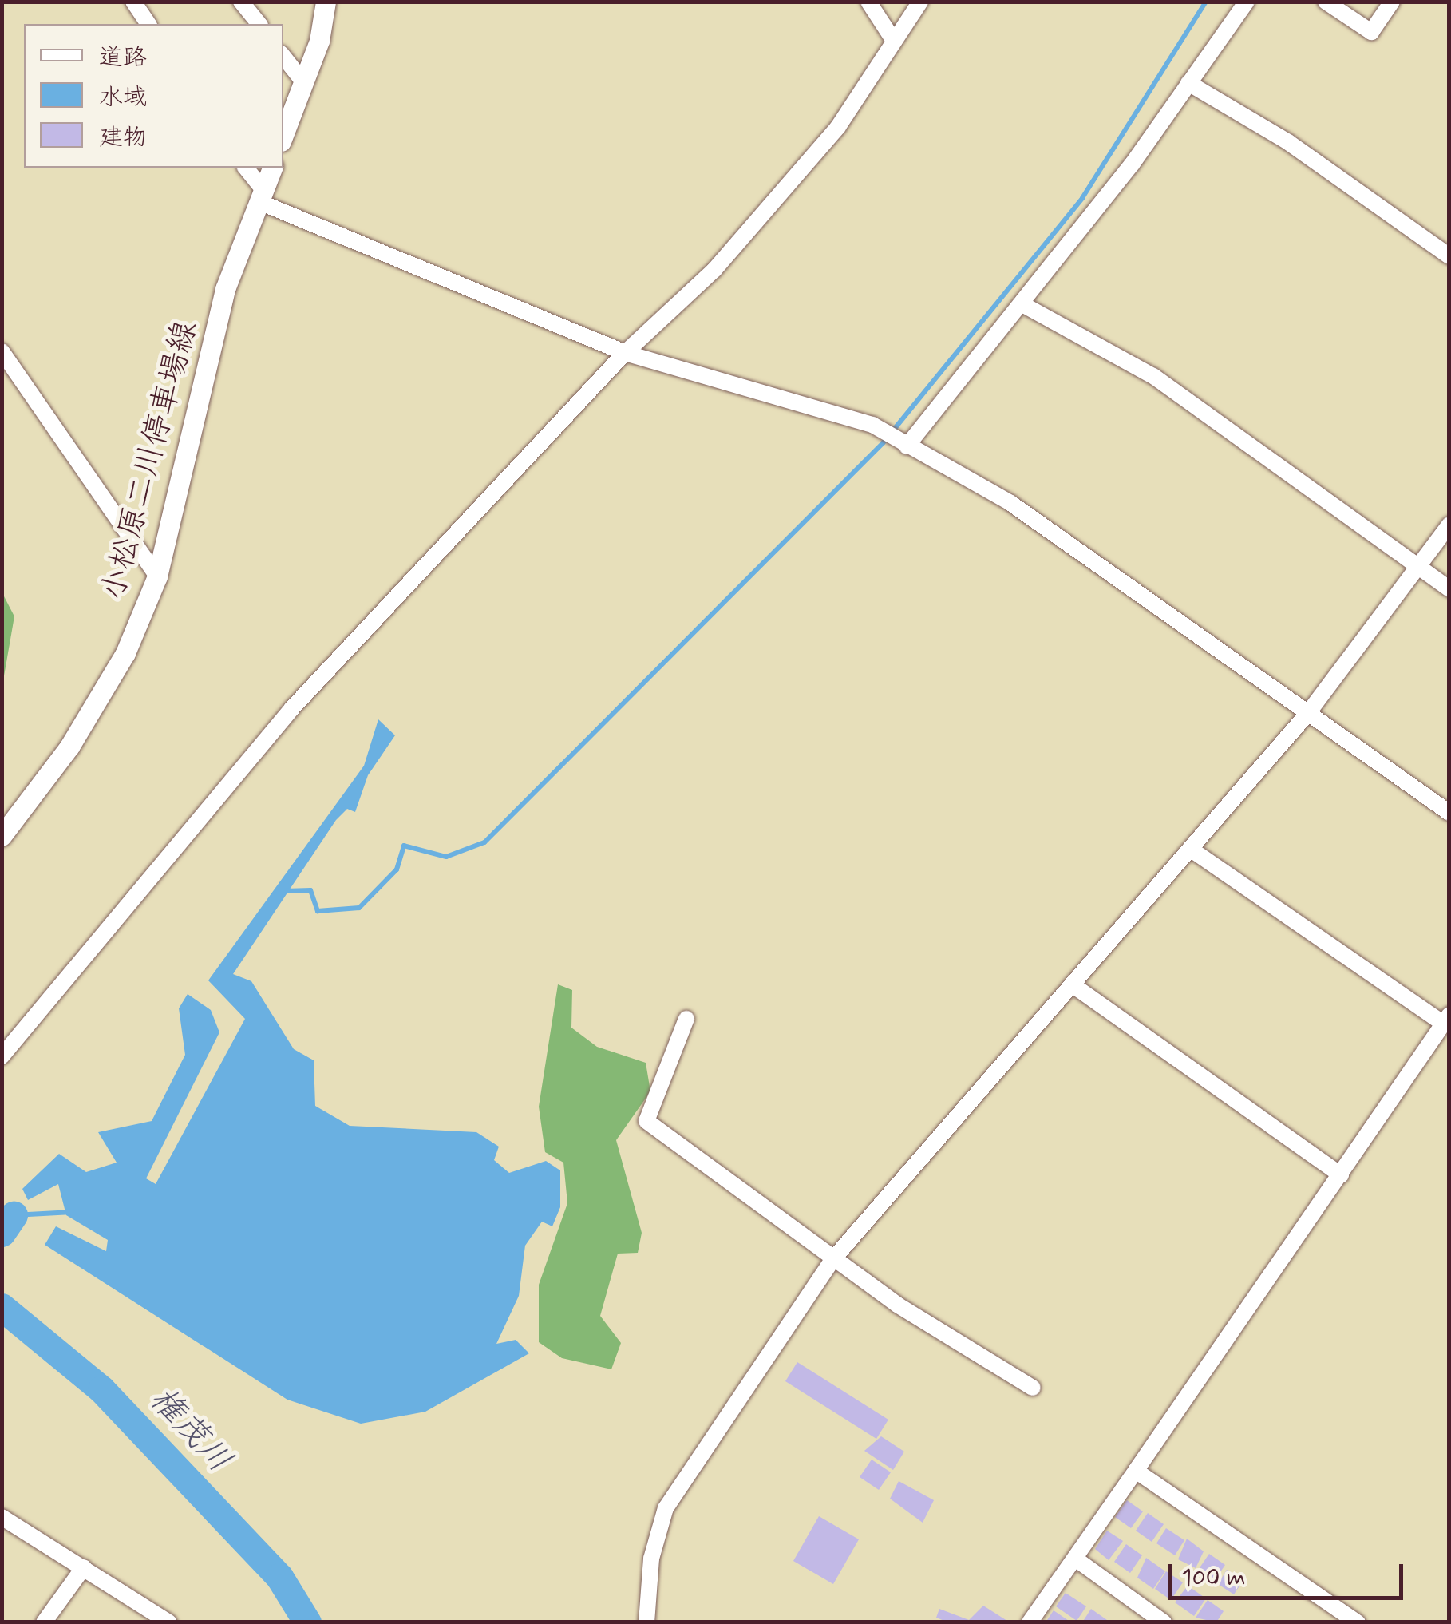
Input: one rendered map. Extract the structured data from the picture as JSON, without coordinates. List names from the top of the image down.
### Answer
{
  "streets": {
    "main road": ["小松原二川停車場線"]
  },
  "water": ["権茂川"],
  "legend": ["道路", "水域", "建物"],
  "scale_bar": "100 m"
}
